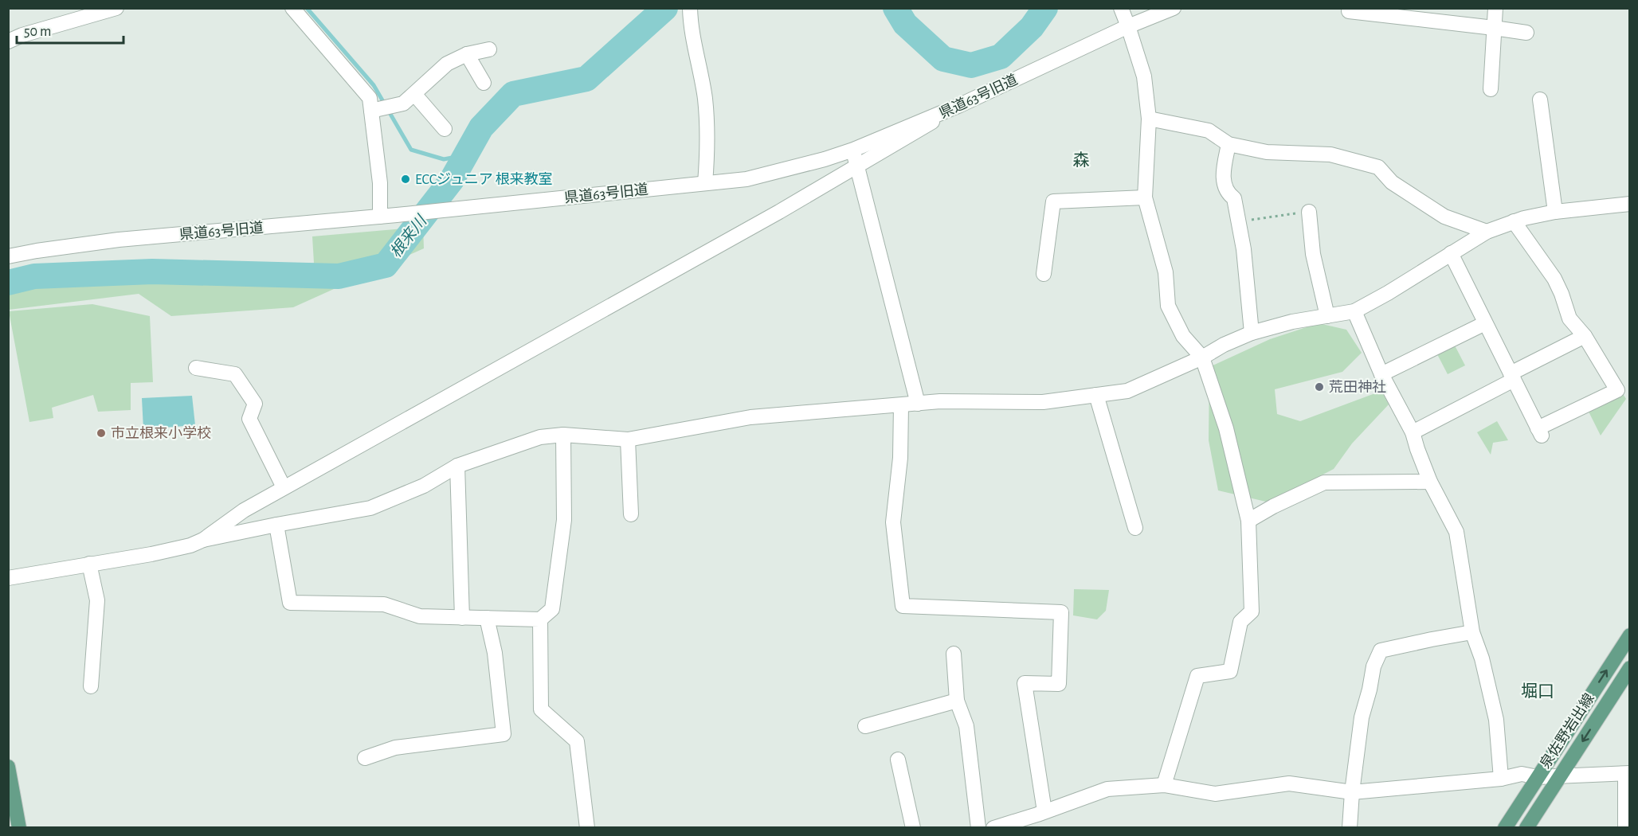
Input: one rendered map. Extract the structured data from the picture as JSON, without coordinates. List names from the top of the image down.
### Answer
{
  "streets": {
    "main road": ["泉佐野岩出線"],
    "street": ["県道63号旧道"]
  },
  "districts": ["森", "堀口"],
  "water": ["根来川"],
  "places": ["ECCジュニア 根来教室", "荒田神社", "市立根来小学校"],
  "scale_bar": "50 m"
}
